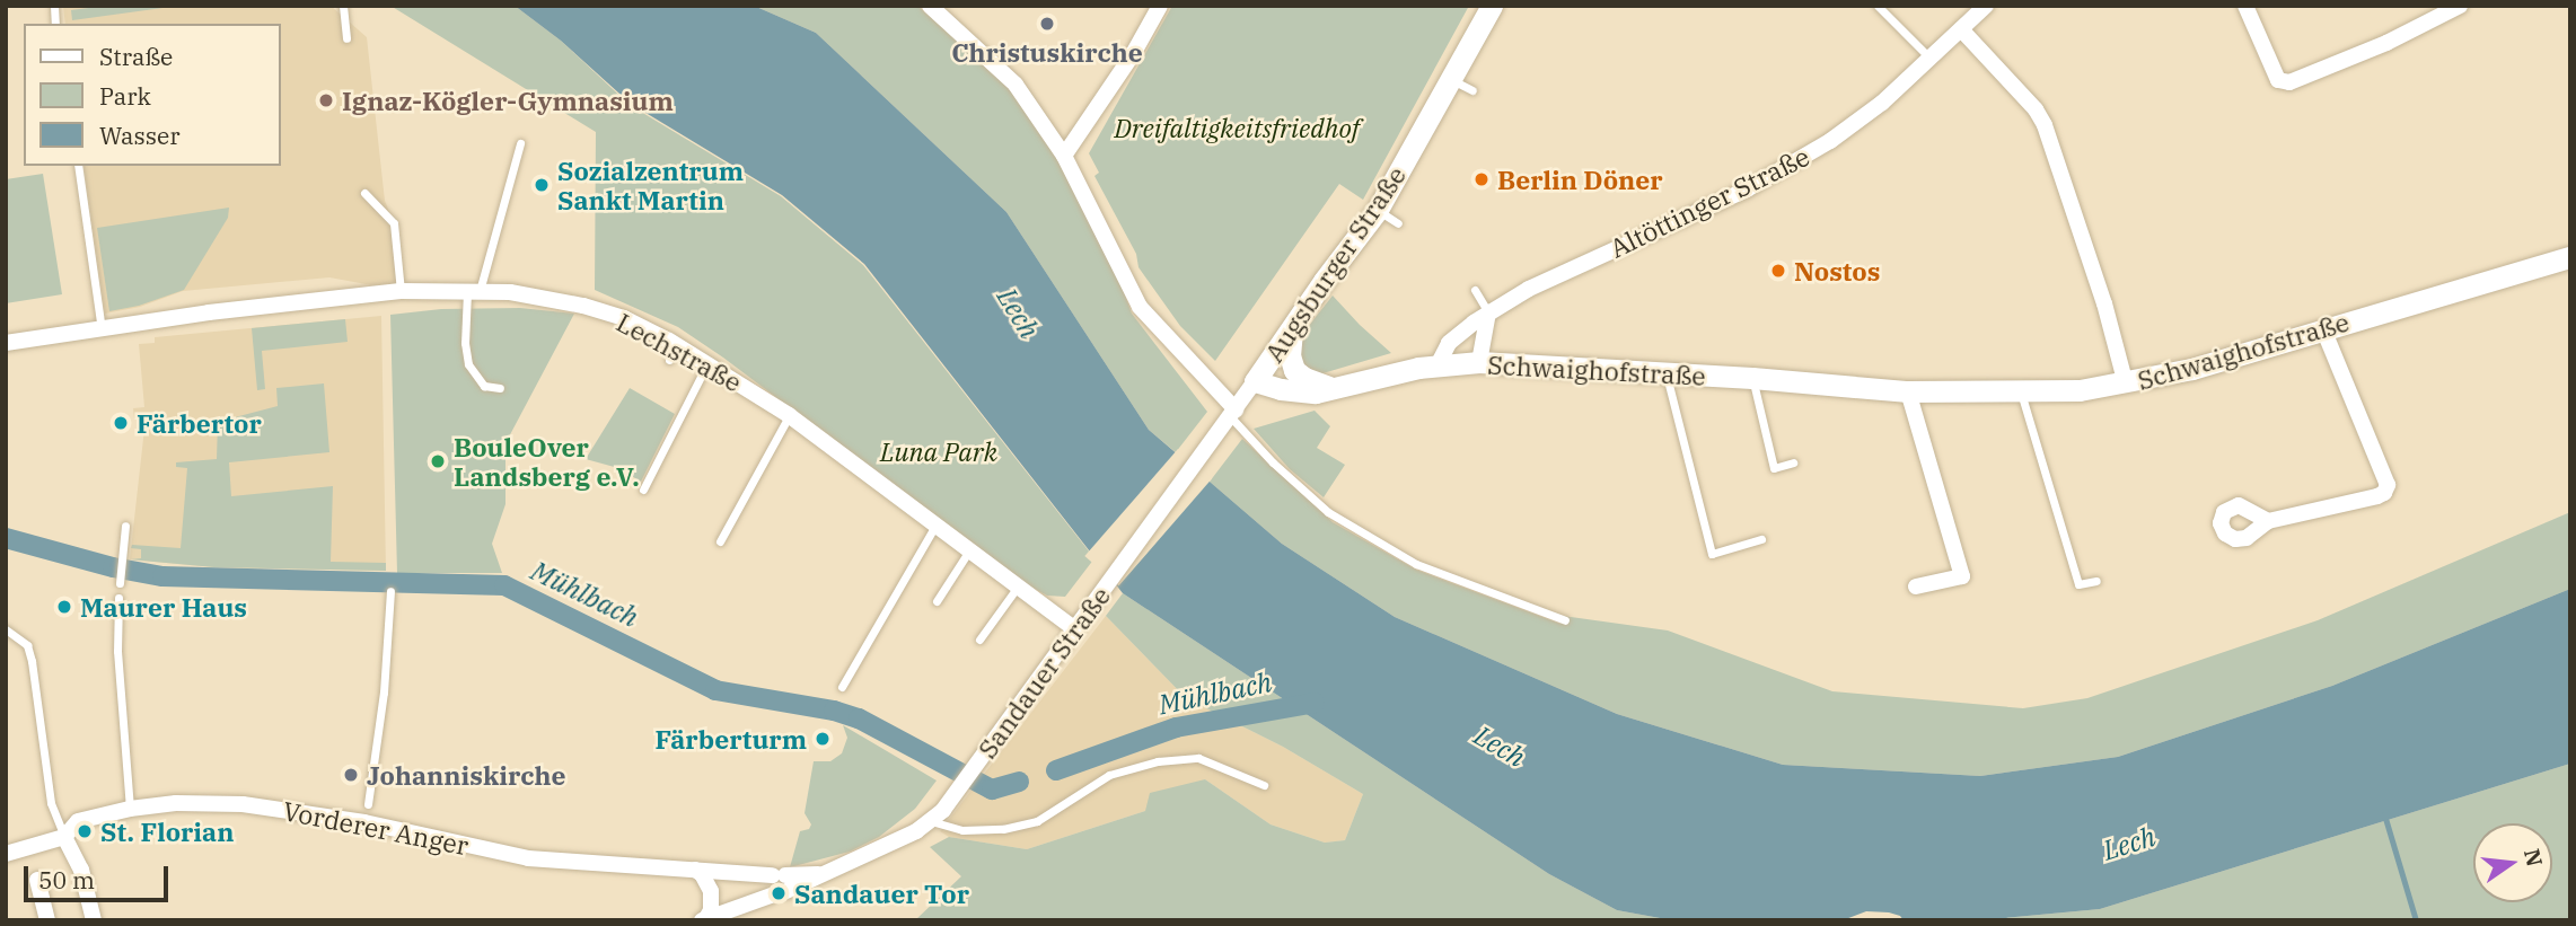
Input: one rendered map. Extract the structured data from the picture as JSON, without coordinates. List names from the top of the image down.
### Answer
{
  "streets": {
    "street": [
      "Altöttinger Straße",
      "Augsburger Straße",
      "Schwaighofstraße",
      "Lechstraße",
      "Sandauer Straße",
      "Vorderer Anger"
    ]
  },
  "crossings": [
    ["Altöttinger Straße", "Schwaighofstraße"],
    ["Augsburger Straße", "Schwaighofstraße"],
    ["Augsburger Straße", "Sandauer Straße"],
    ["Lechstraße", "Sandauer Straße"],
    ["Sandauer Straße", "Vorderer Anger"]
  ],
  "water": ["Lech", "Mühlbach"],
  "parks": ["Dreifaltigkeitsfriedhof", "Luna Park"],
  "places": [
    "Christuskirche",
    "Ignaz-Kögler-Gymnasium",
    "Berlin Döner",
    "Sozialzentrum Sankt Martin",
    "Nostos",
    "Färbertor",
    "BouleOver Landsberg e.V.",
    "Maurer Haus",
    "Färberturm",
    "Johanniskirche",
    "St. Florian",
    "Sandauer Tor"
  ],
  "legend": ["Straße", "Park", "Wasser"],
  "scale_bar": "50 m",
  "north": "right"
}
